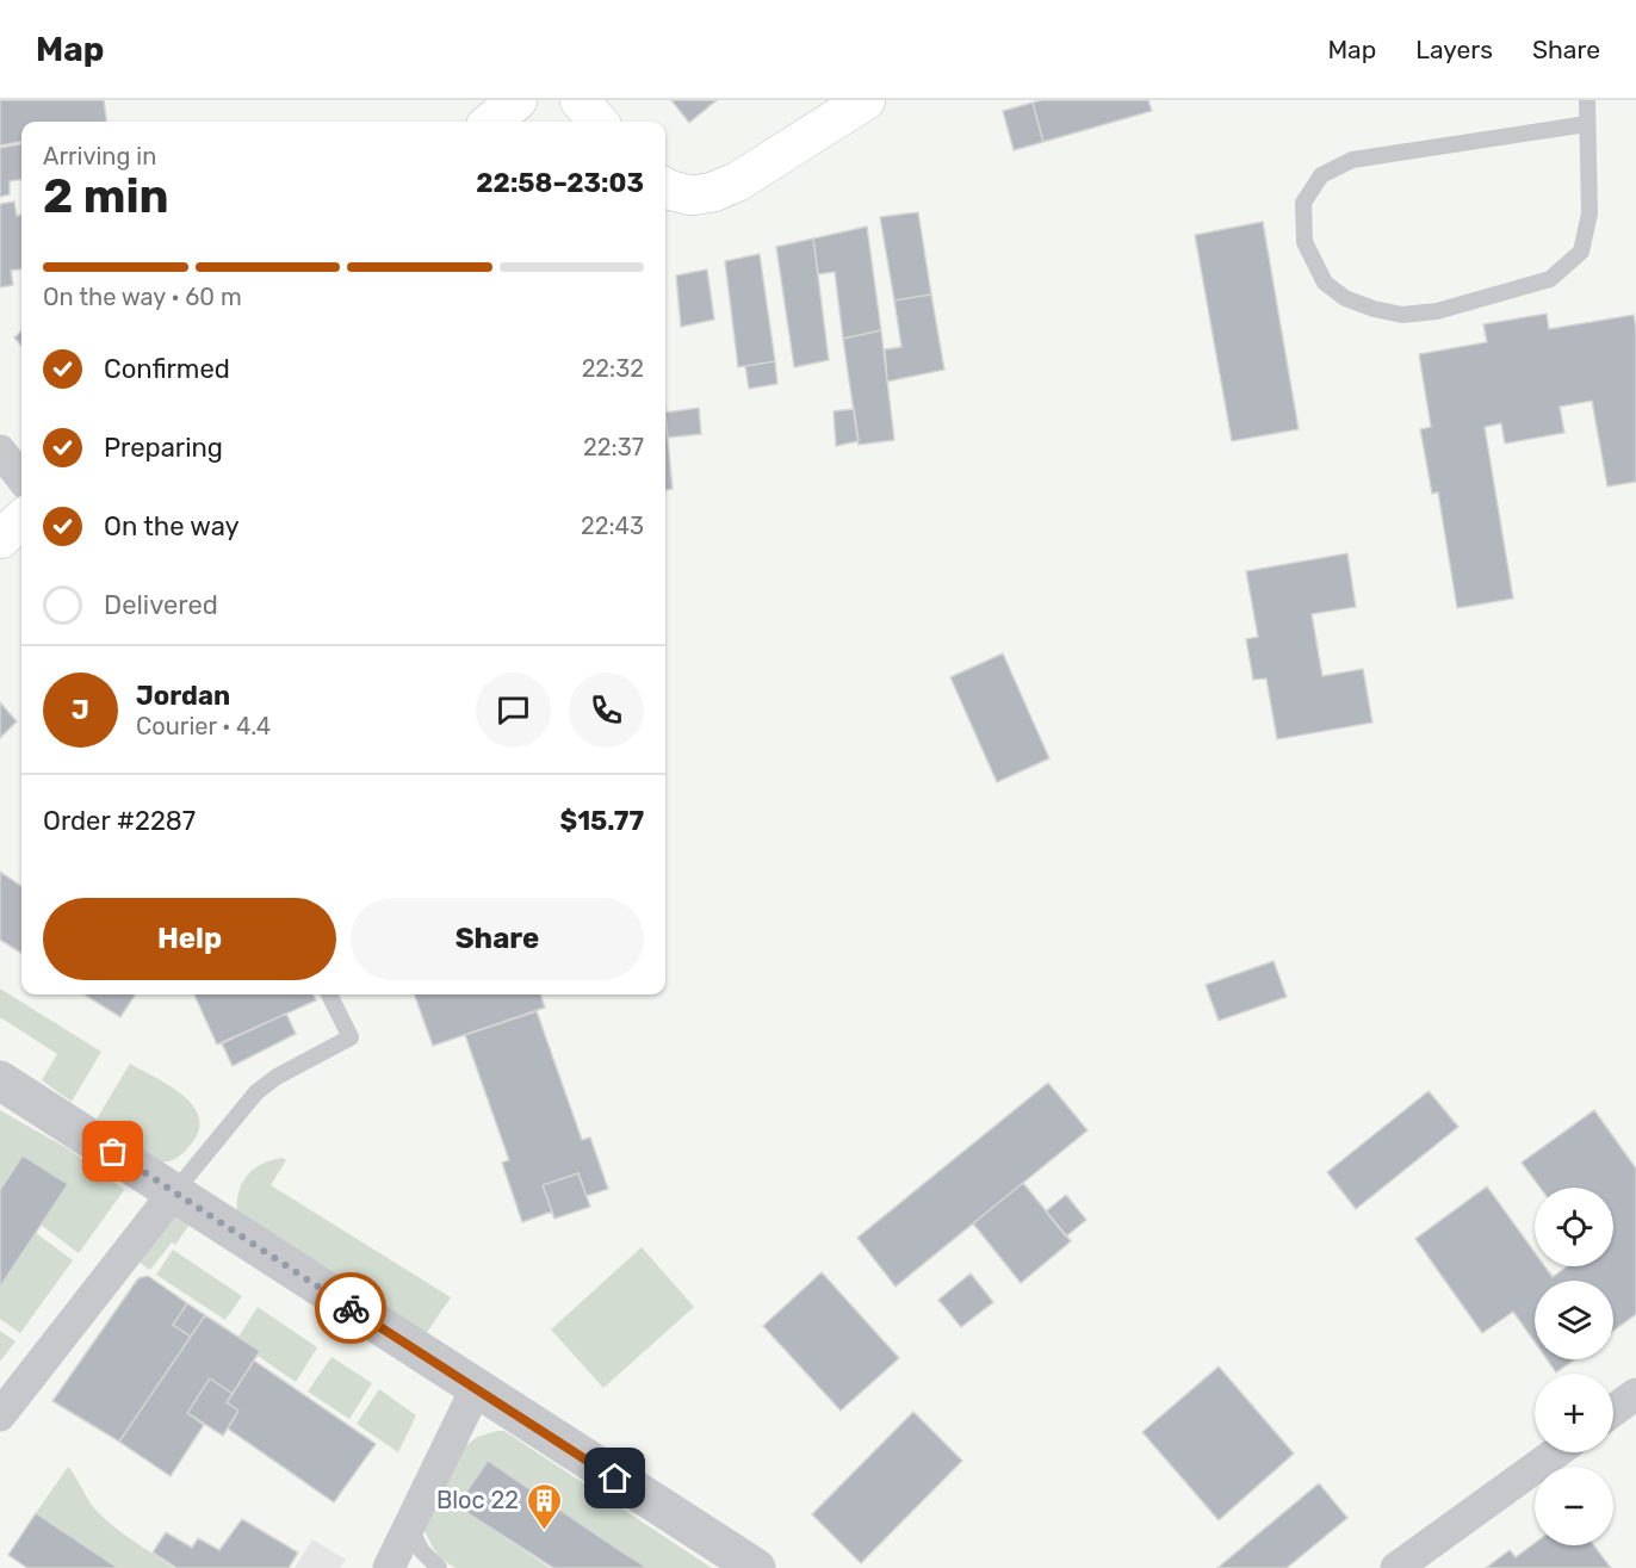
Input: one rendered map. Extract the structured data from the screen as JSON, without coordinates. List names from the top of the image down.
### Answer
{
  "places": {
    "building": ["Bloc 22"]
  },
  "page": {
    "header": "Map",
    "nav": ["Map", "Layers", "Share"],
    "heading": ["2 min", "Arriving in", "22:58–23:03"],
    "panel": [
      "Jordan",
      "Courier · 4.4",
      "Order #2287",
      "$15.77"
    ],
    "bar": "On the way · 60 m",
    "list": [
      ["Confirmed", "22:32"],
      ["Preparing", "22:37"],
      ["On the way", "22:43"],
      "Delivered"
    ],
    "round": "J",
    "buttons": ["Help", "Share"],
    "map_buttons": ["+", "−"]
  }
}
